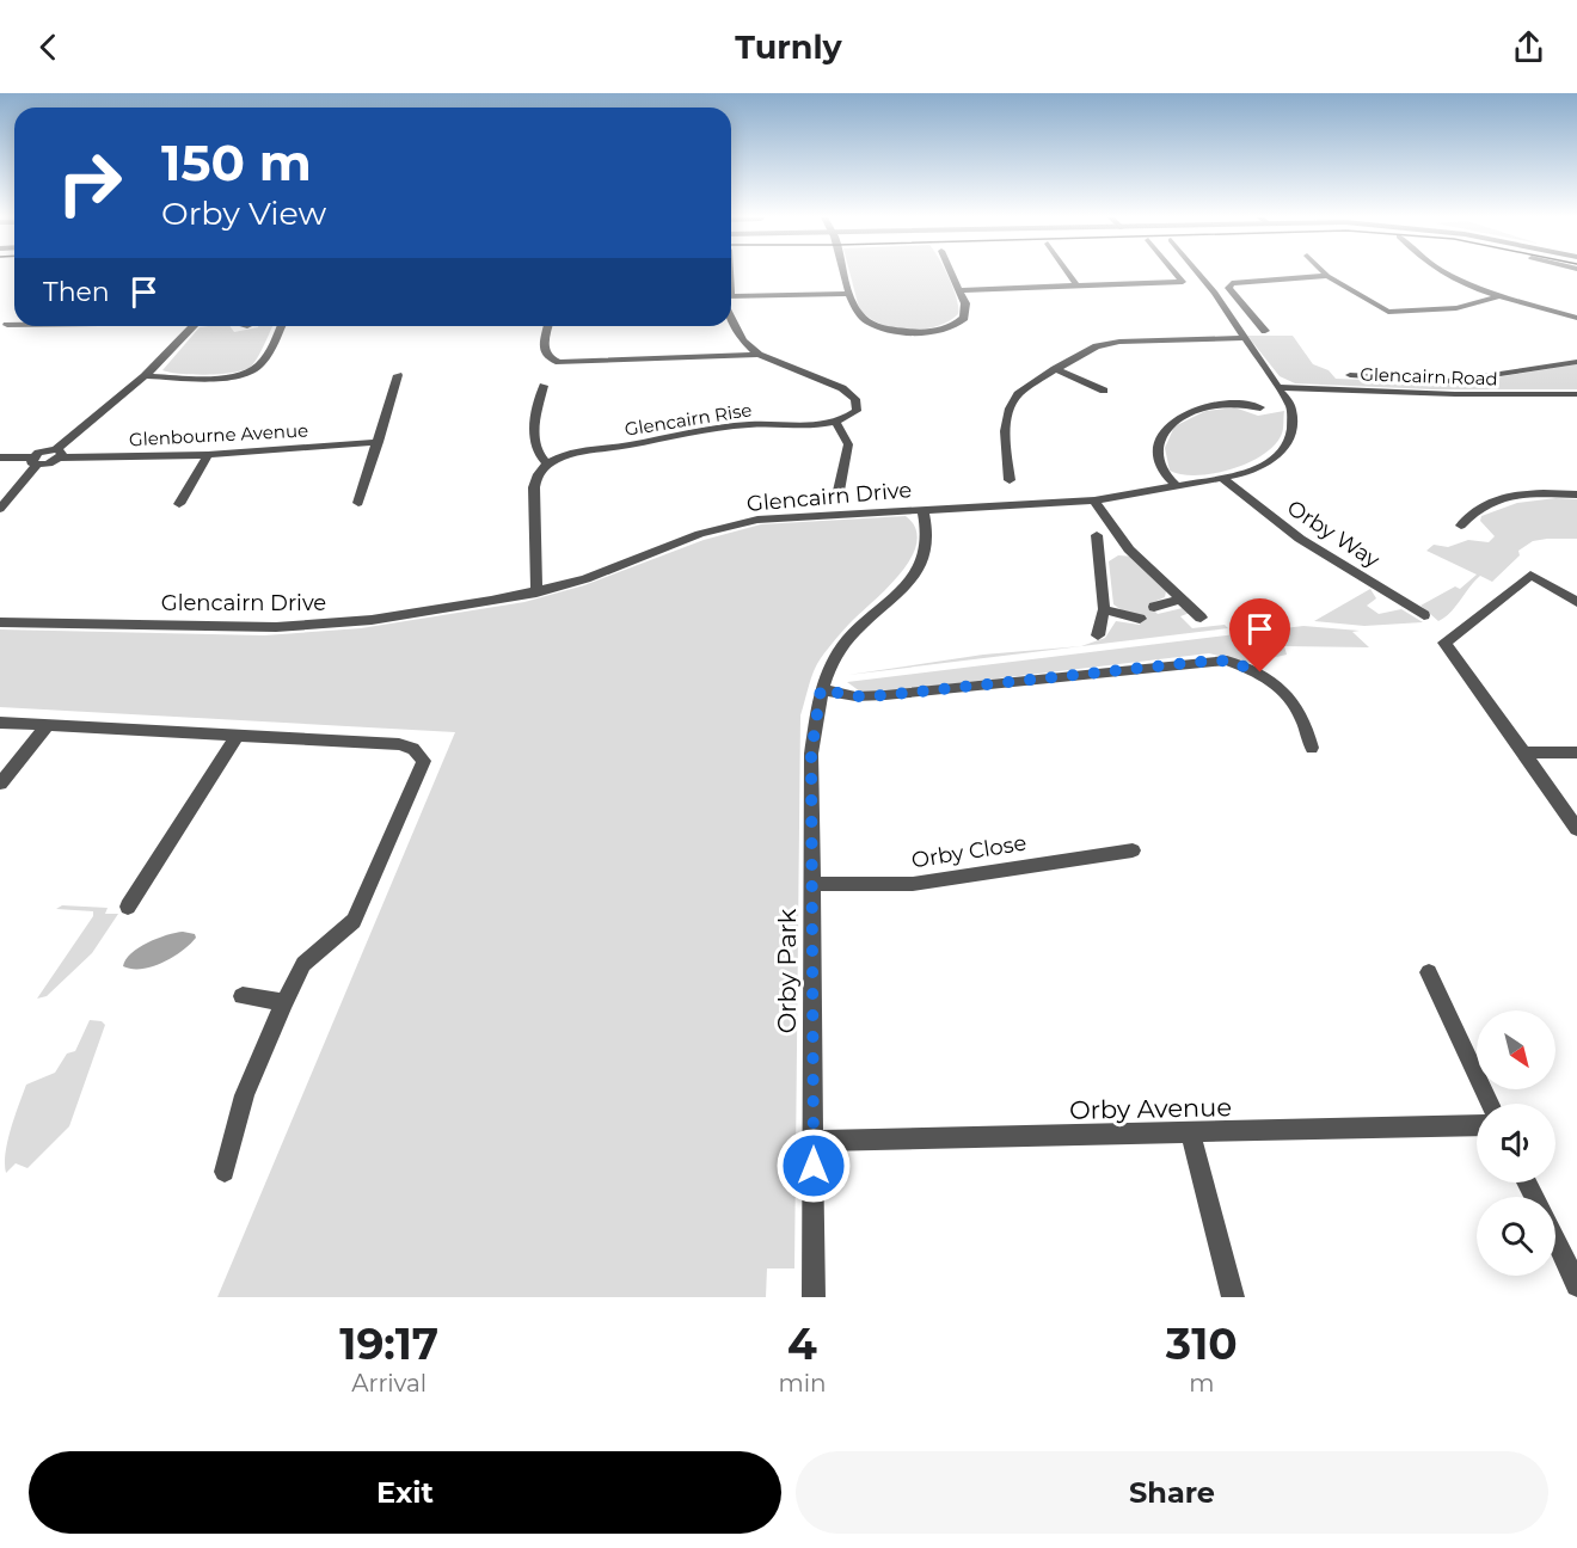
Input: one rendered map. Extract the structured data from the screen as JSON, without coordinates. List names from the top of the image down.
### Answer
{
  "streets": {
    "street": [
      "Glencairn Road",
      "Glencairn Rise",
      "Glenbourne Avenue",
      "Glencairn Drive",
      "Orby Way",
      "Orby Close",
      "Orby Park",
      "Orby Avenue"
    ]
  },
  "crossings": [
    ["Glencairn Road", "Glencairn Drive"],
    ["Glencairn Drive", "Orby Way"],
    ["Glencairn Drive", "Orby Park"],
    ["Orby Close", "Orby Park"],
    ["Orby Park", "Orby Avenue"]
  ],
  "north": "bottom right",
  "page": {
    "header": "Turnly",
    "turn": ["150 m", "Orby View"],
    "then": "Then",
    "eta": [
      "19:17",
      "Arrival",
      "4",
      "min",
      "310",
      "m"
    ],
    "buttons": ["Exit", "Share"]
  }
}
